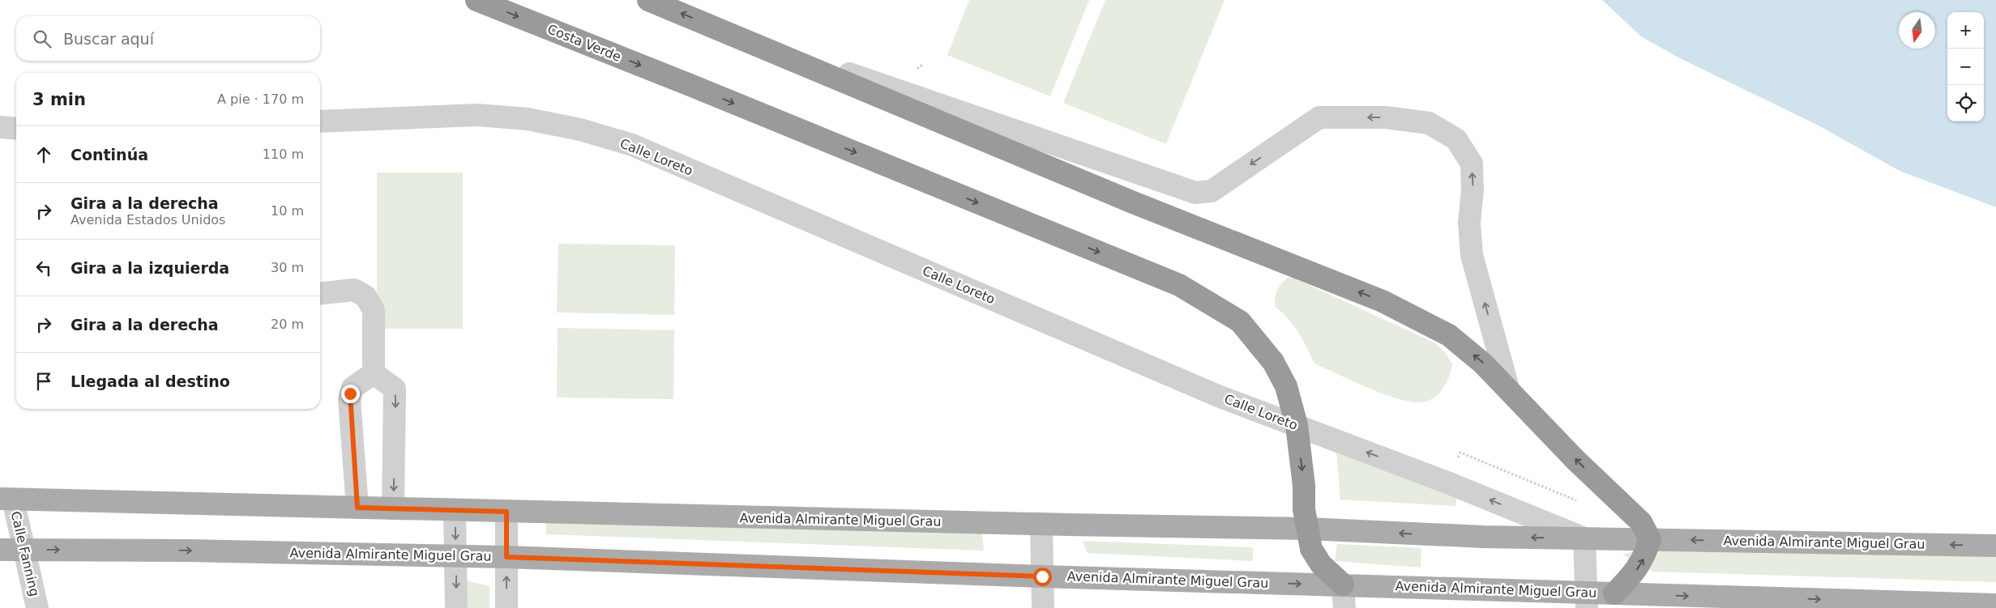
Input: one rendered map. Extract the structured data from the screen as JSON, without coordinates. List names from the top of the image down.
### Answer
{
  "streets": {
    "highway": ["Costa Verde"],
    "main road": ["Avenida Almirante Miguel Grau"],
    "street": ["Calle Loreto", "Calle Fanning"]
  },
  "crossings": [
    ["Costa Verde", "Calle Loreto"],
    ["Costa Verde", "Avenida Almirante Miguel Grau"],
    ["Calle Loreto", "Avenida Almirante Miguel Grau"],
    ["Avenida Almirante Miguel Grau", "Calle Fanning"]
  ],
  "north": "bottom",
  "page": {
    "map_buttons": ["+", "−"],
    "search": "Buscar aquí",
    "heading": ["3 min", "A pie · 170 m"],
    "list": [
      ["Continúa", "110 m"],
      ["Gira a la derecha", "Avenida Estados Unidos", "10 m"],
      ["Gira a la izquierda", "30 m"],
      ["Gira a la derecha", "20 m"],
      "Llegada al destino"
    ]
  }
}
